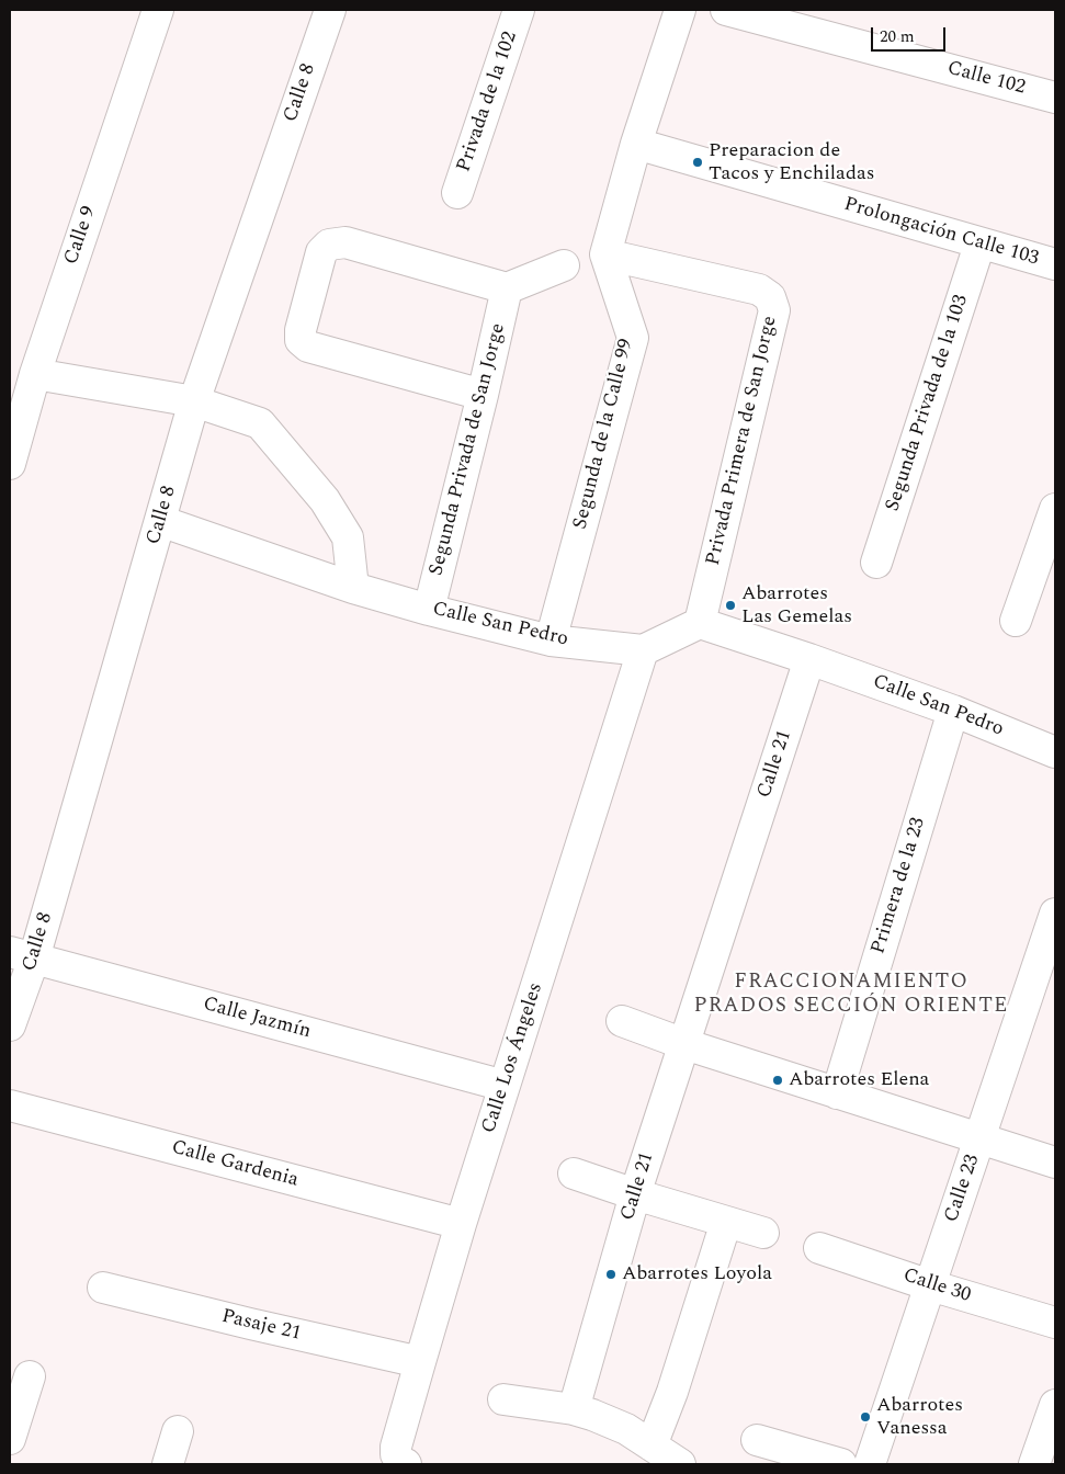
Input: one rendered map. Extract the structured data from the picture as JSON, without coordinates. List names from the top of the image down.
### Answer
{
  "streets": {
    "street": [
      "Calle 102",
      "Calle 8",
      "Privada de la 102",
      "Prolongación Calle 103",
      "Calle 9",
      "Segunda Privada de la 103",
      "Segunda de la Calle 99",
      "Privada Primera de San Jorge",
      "Segunda Privada de San Jorge",
      "Calle San Pedro",
      "Calle 21",
      "Primera de la 23",
      "Calle Jazmín",
      "Calle Los Ángeles",
      "Calle Gardenia",
      "Calle 23",
      "Calle 30",
      "Pasaje 21"
    ]
  },
  "crossings": [
    ["Calle 8", "Calle San Pedro"],
    ["Calle 8", "Calle Jazmín"],
    ["Prolongación Calle 103", "Segunda Privada de la 103"],
    ["Segunda de la Calle 99", "Privada Primera de San Jorge"],
    ["Segunda de la Calle 99", "Calle San Pedro"],
    ["Privada Primera de San Jorge", "Calle San Pedro"],
    ["Segunda Privada de San Jorge", "Calle San Pedro"],
    ["Calle San Pedro", "Calle 21"],
    ["Calle San Pedro", "Primera de la 23"],
    ["Calle San Pedro", "Calle Los Ángeles"],
    ["Calle Jazmín", "Calle Los Ángeles"],
    ["Calle Los Ángeles", "Calle Gardenia"],
    ["Calle Los Ángeles", "Pasaje 21"],
    ["Calle 23", "Calle 30"]
  ],
  "districts": ["FRACCIONAMIENTO PRADOS SECCIÓN ORIENTE"],
  "places": [
    "Preparacion de Tacos y Enchiladas",
    "Abarrotes Las Gemelas",
    "Abarrotes Elena",
    "Abarrotes Loyola",
    "Abarrotes Vanessa"
  ],
  "scale_bar": "20 m"
}
